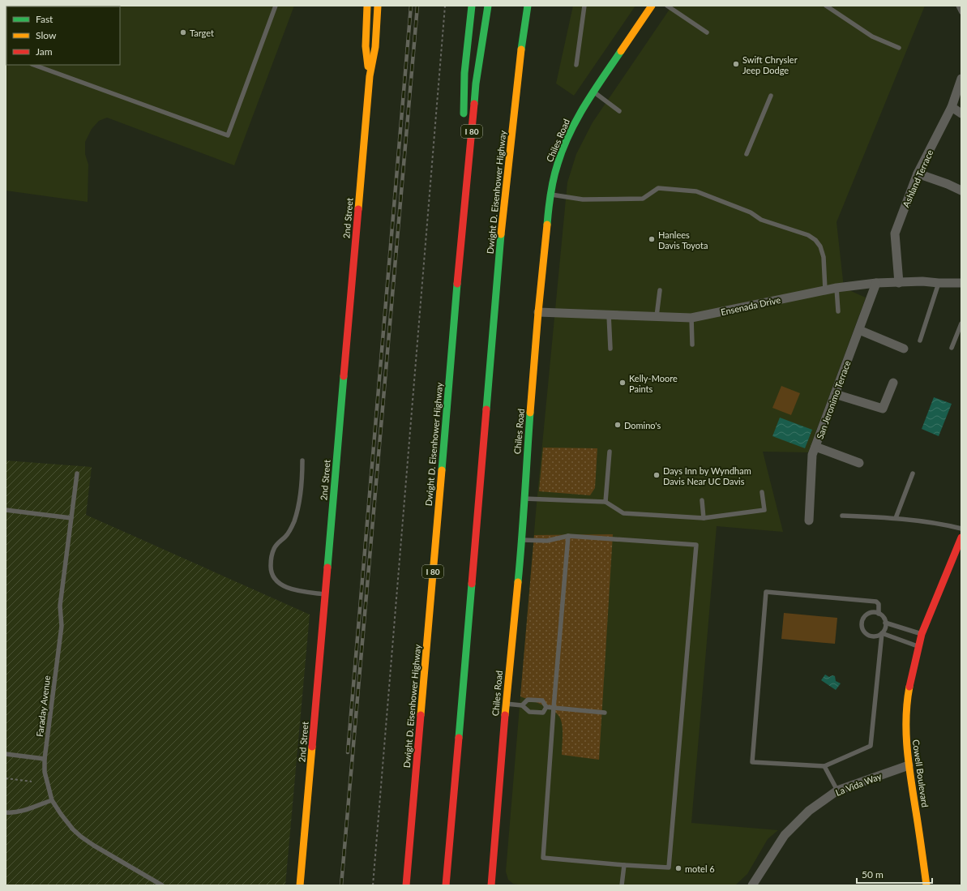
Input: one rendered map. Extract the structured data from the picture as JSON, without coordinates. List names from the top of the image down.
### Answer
{
  "streets": {
    "main road": [
      "I 80",
      "Chiles Road",
      "Dwight D. Eisenhower Highway",
      "2nd Street",
      "Cowell Boulevard"
    ],
    "street": [
      "Ashland Terrace",
      "Ensenada Drive",
      "San Jeronimo Terrace",
      "La Vida Way"
    ],
    "lane": ["Faraday Avenue"]
  },
  "crossings": [
    ["Chiles Road", "Ensenada Drive"],
    ["Ashland Terrace", "Ensenada Drive"],
    ["Ensenada Drive", "San Jeronimo Terrace"],
    ["Cowell Boulevard", "La Vida Way"]
  ],
  "places": [
    "Target",
    "Swift Chrysler Jeep Dodge",
    "Hanlees Davis Toyota",
    "Kelly-Moore Paints",
    "Domino's",
    "Days Inn by Wyndham Davis Near UC Davis",
    "motel 6"
  ],
  "legend": ["Fast", "Slow", "Jam"],
  "scale_bar": "50 m"
}
